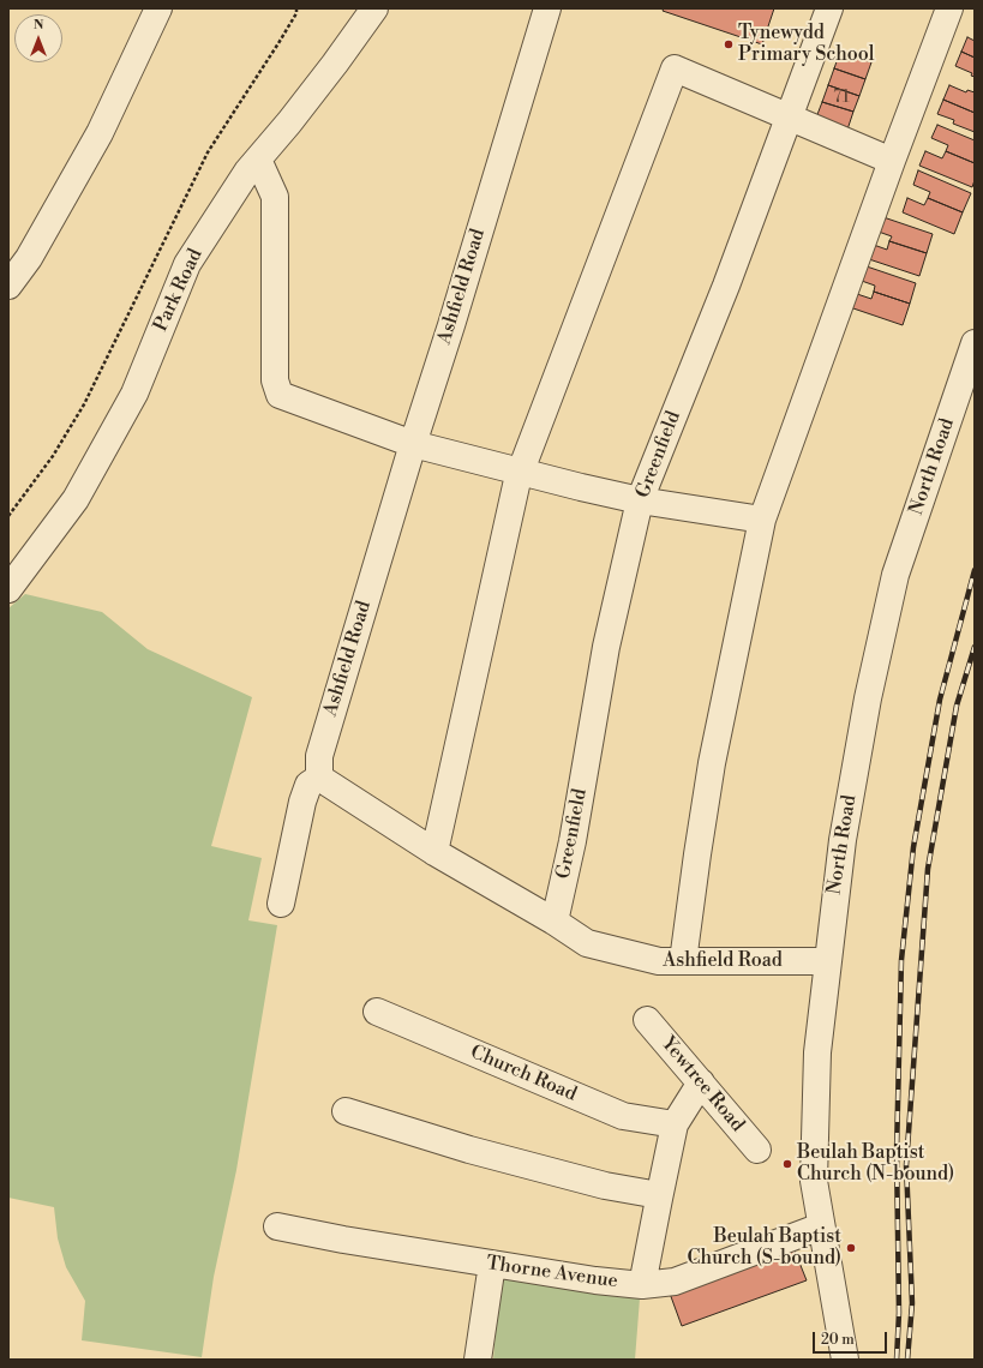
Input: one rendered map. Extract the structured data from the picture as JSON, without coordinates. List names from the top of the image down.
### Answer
{
  "streets": {
    "street": [
      "Ashfield Road",
      "Park Road",
      "Greenfield",
      "North Road",
      "Church Road",
      "Yewtree Road",
      "Thorne Avenue"
    ]
  },
  "crossings": [
    ["Ashfield Road", "Greenfield"],
    ["Ashfield Road", "North Road"],
    ["North Road", "Thorne Avenue"]
  ],
  "places": ["Tynewydd Primary School", "Beulah Baptist Church (N-bound)", "Beulah Baptist Church (S-bound)"],
  "house_numbers": ["71"],
  "scale_bar": "20 m",
  "north": "top"
}
